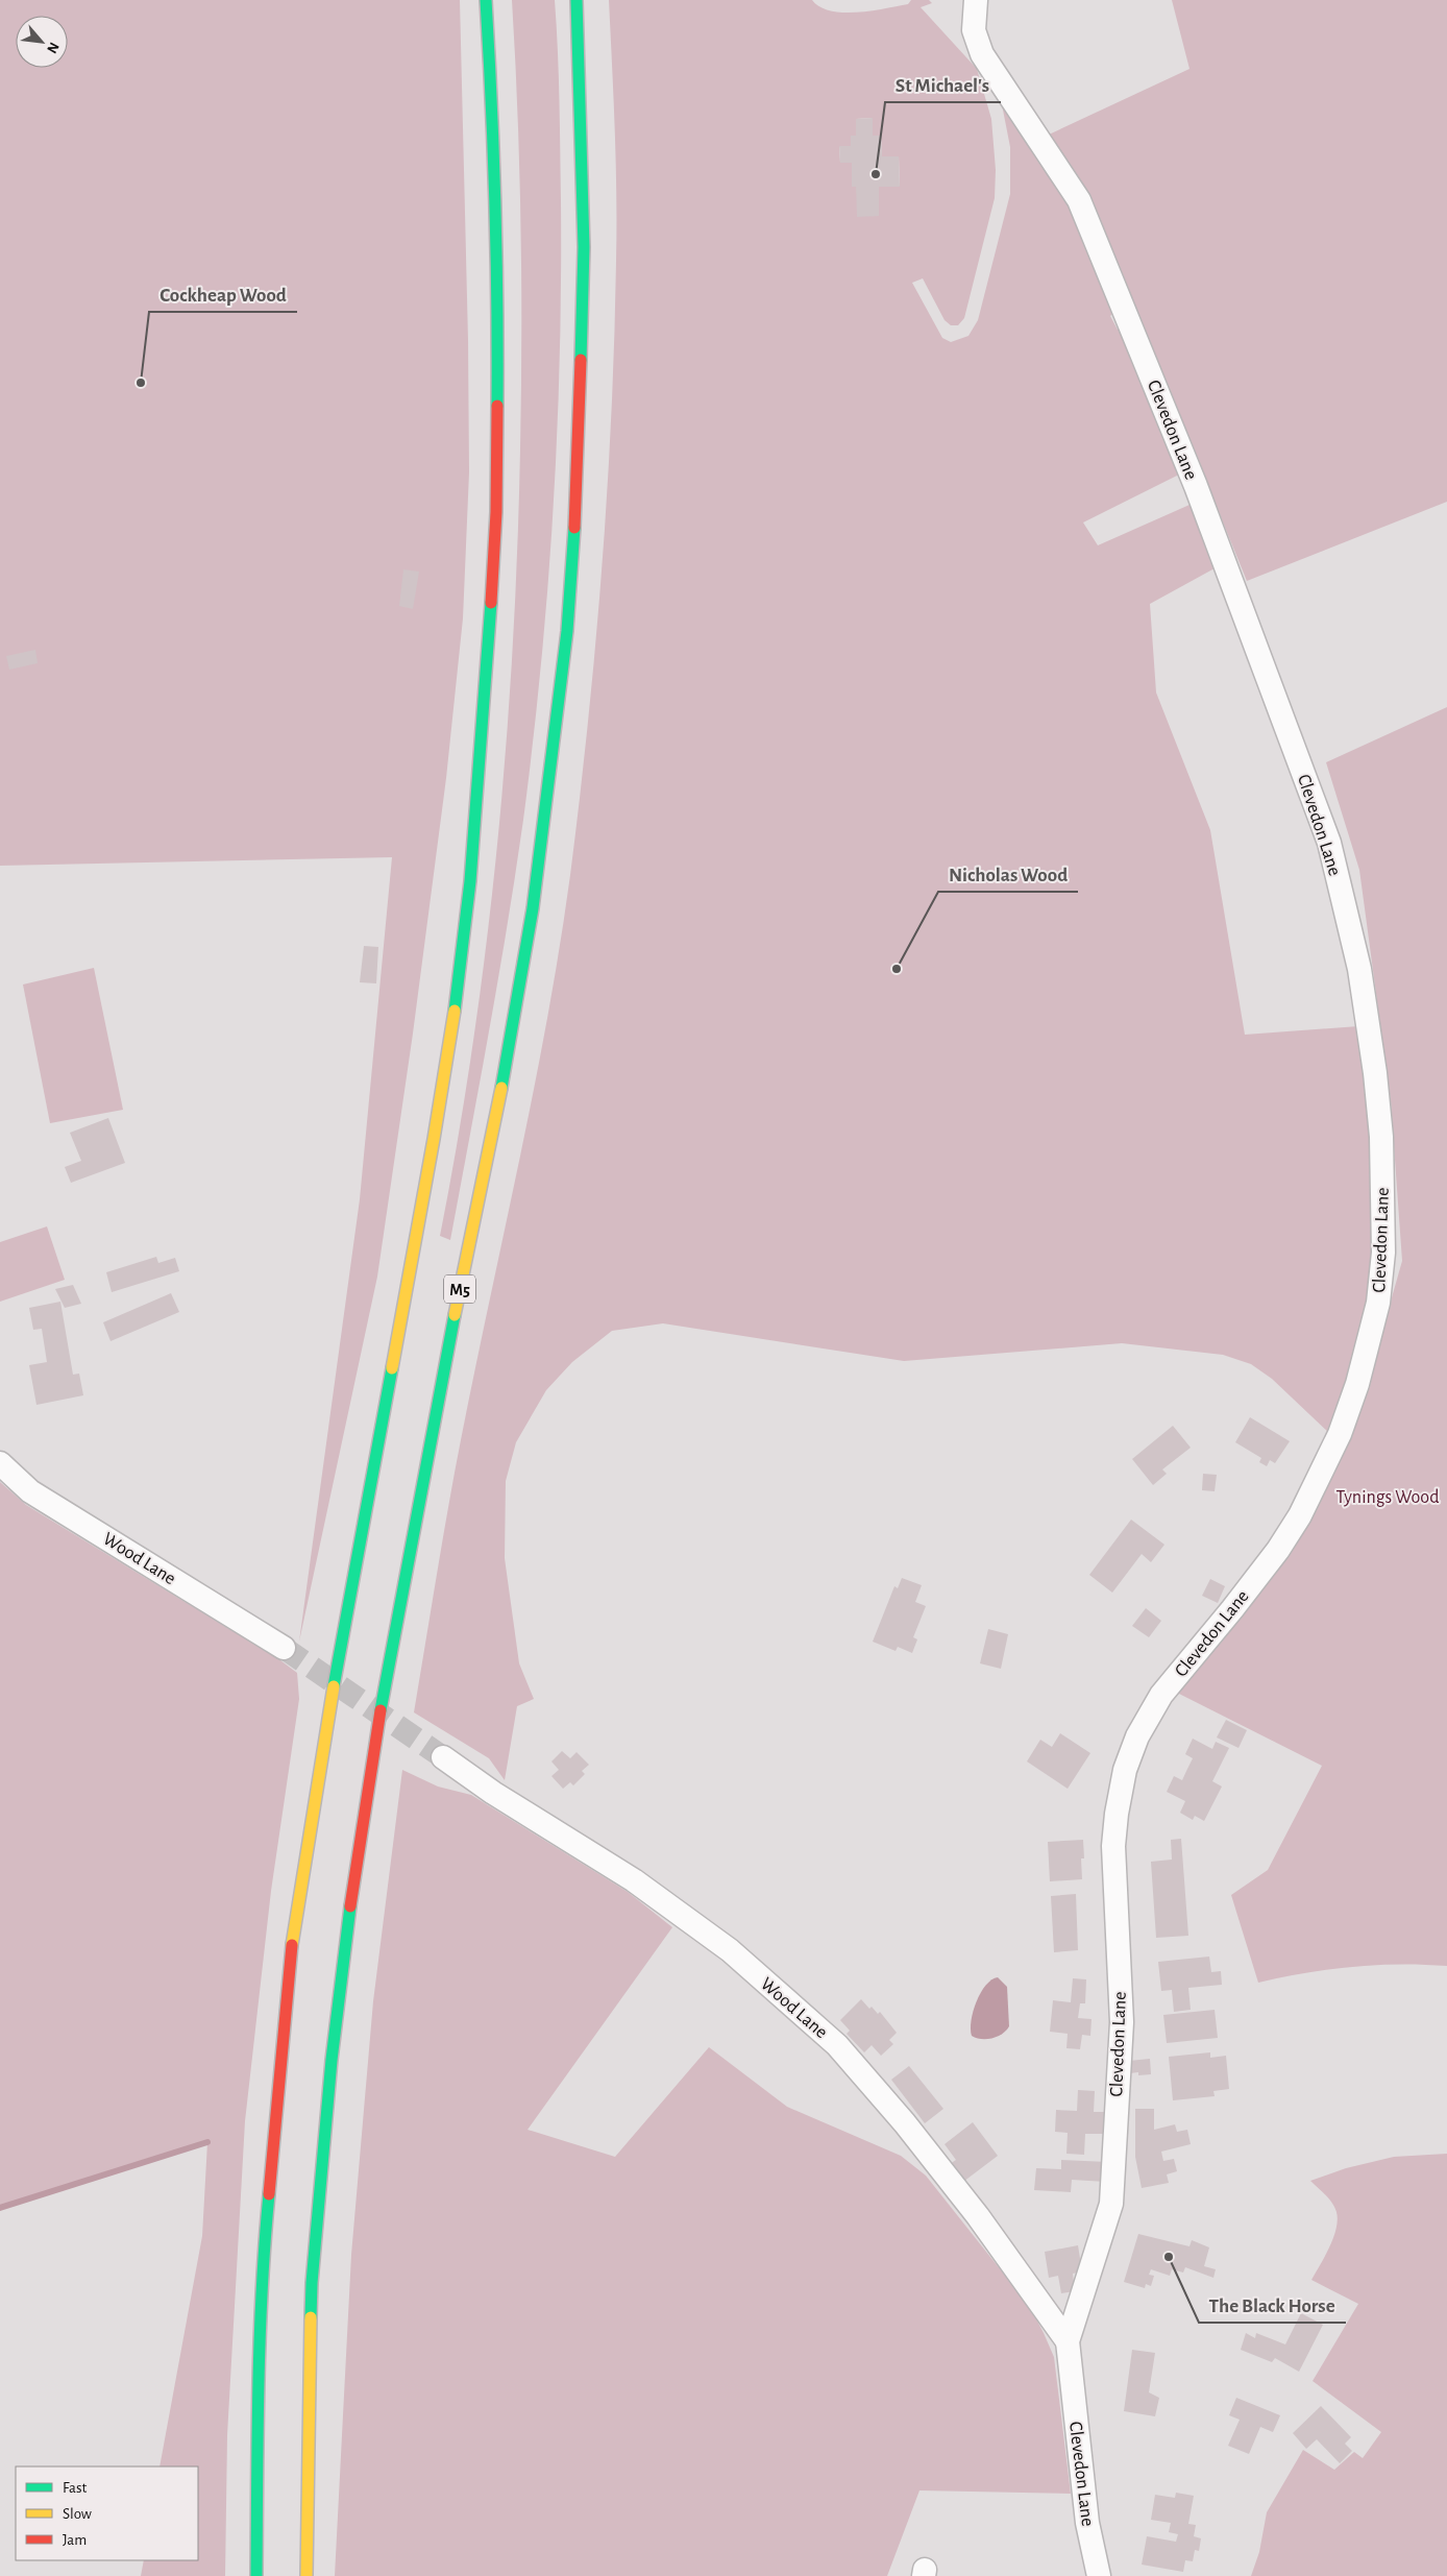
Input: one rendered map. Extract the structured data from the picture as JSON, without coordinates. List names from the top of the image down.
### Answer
{
  "streets": {
    "highway": ["M5"],
    "street": ["Clevedon Lane", "Wood Lane"]
  },
  "crossings": [
    ["Clevedon Lane", "Wood Lane"]
  ],
  "parks": ["Tynings Wood"],
  "places": [
    "St Michael's",
    "Cockheap Wood",
    "Nicholas Wood",
    "The Black Horse"
  ],
  "legend": ["Fast", "Slow", "Jam"],
  "north": "bottom right"
}
